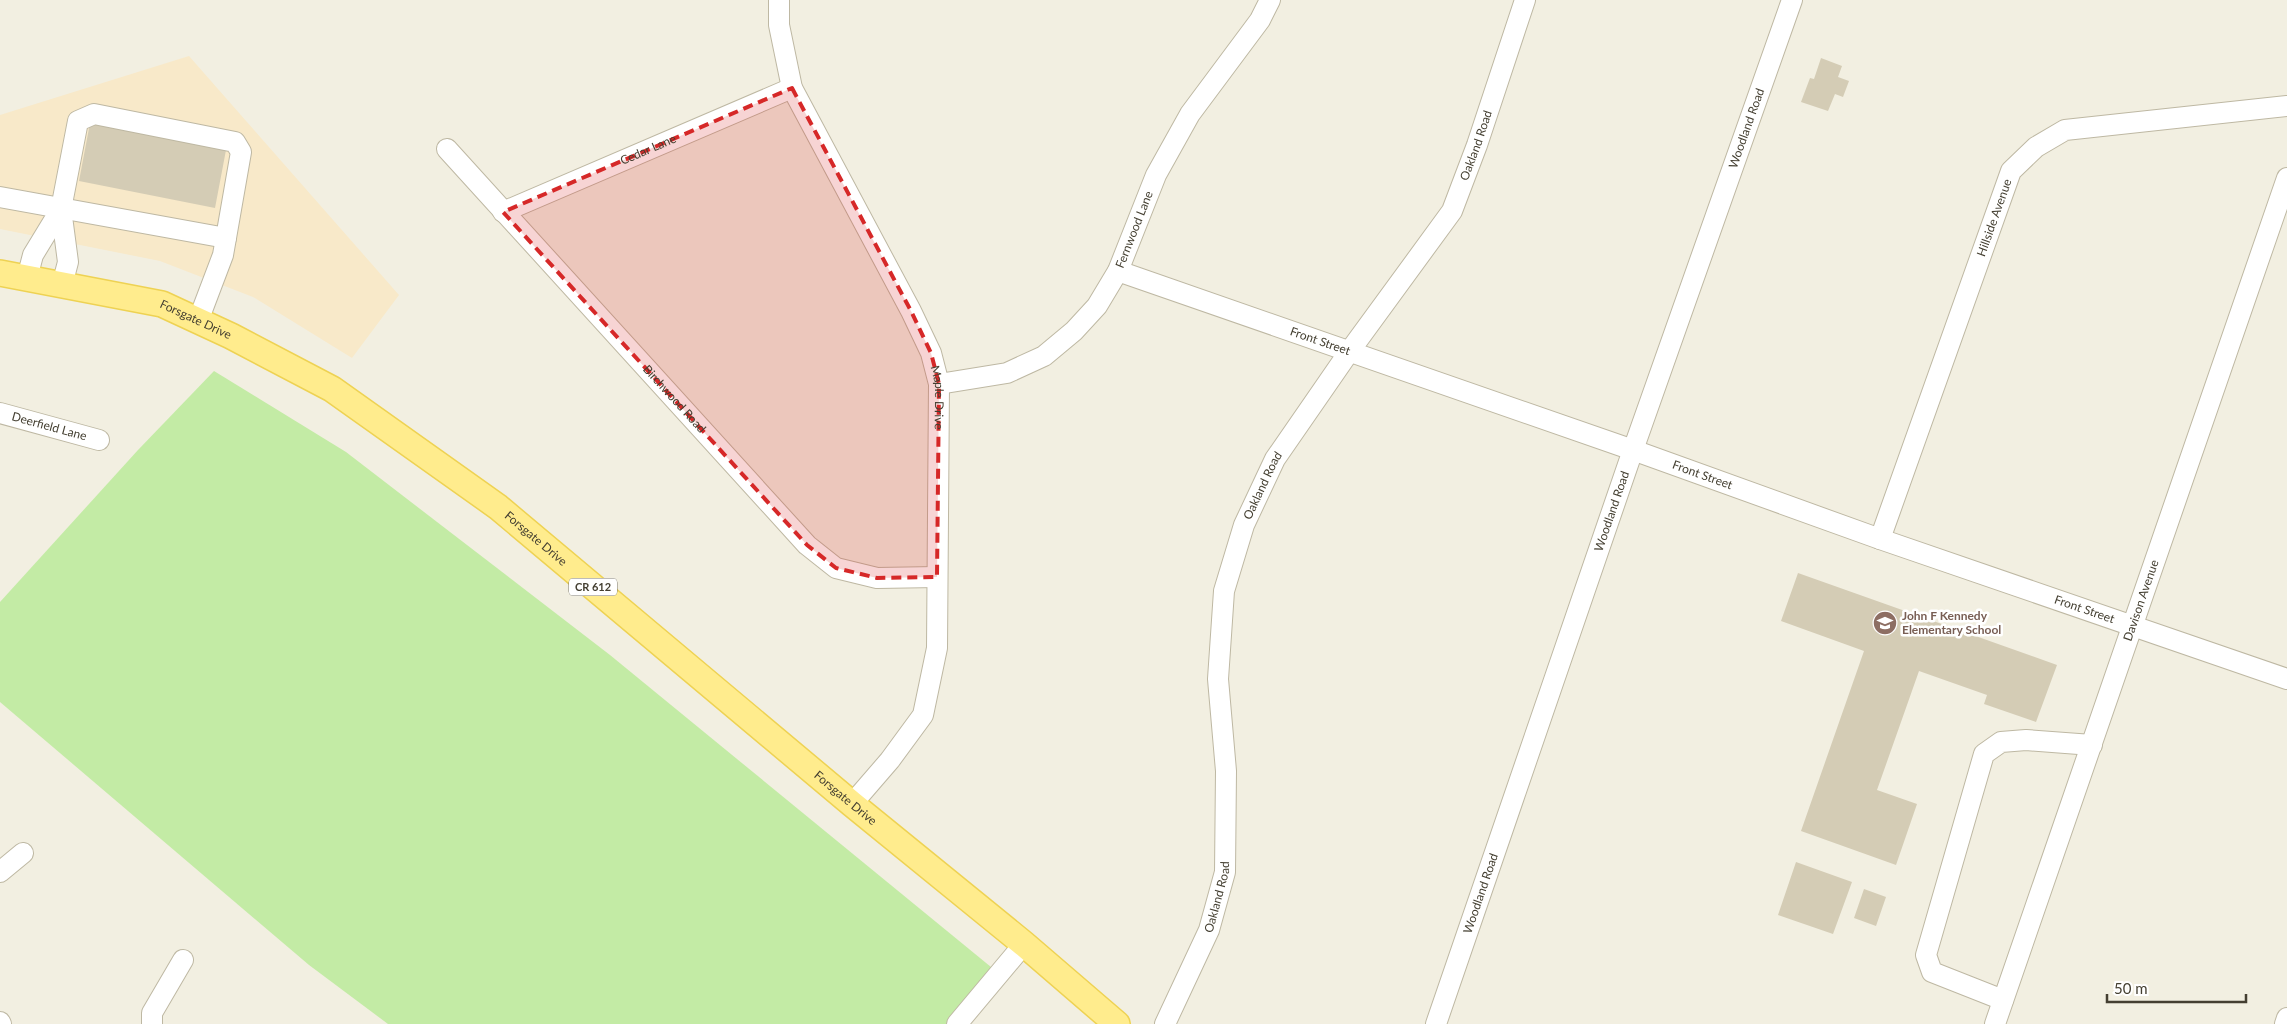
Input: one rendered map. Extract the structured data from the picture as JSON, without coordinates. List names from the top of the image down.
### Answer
{
  "streets": {
    "main road": ["Forsgate Drive", "CR 612"],
    "street": [
      "Woodland Road",
      "Oakland Road",
      "Cedar Lane",
      "Hillside Avenue",
      "Fernwood Lane",
      "Front Street",
      "Maple Drive",
      "Birchwood Road",
      "Deerfield Lane",
      "Davison Avenue"
    ]
  },
  "crossings": [
    ["Woodland Road", "Front Street"],
    ["Oakland Road", "Front Street"],
    ["Cedar Lane", "Maple Drive"],
    ["Cedar Lane", "Birchwood Road"],
    ["Hillside Avenue", "Front Street"],
    ["Fernwood Lane", "Front Street"],
    ["Fernwood Lane", "Maple Drive"],
    ["Forsgate Drive", "Maple Drive"],
    ["Front Street", "Davison Avenue"],
    ["Maple Drive", "Birchwood Road"]
  ],
  "places": {
    "school or university": ["John F Kennedy Elementary School"]
  },
  "scale_bar": "50 m"
}
